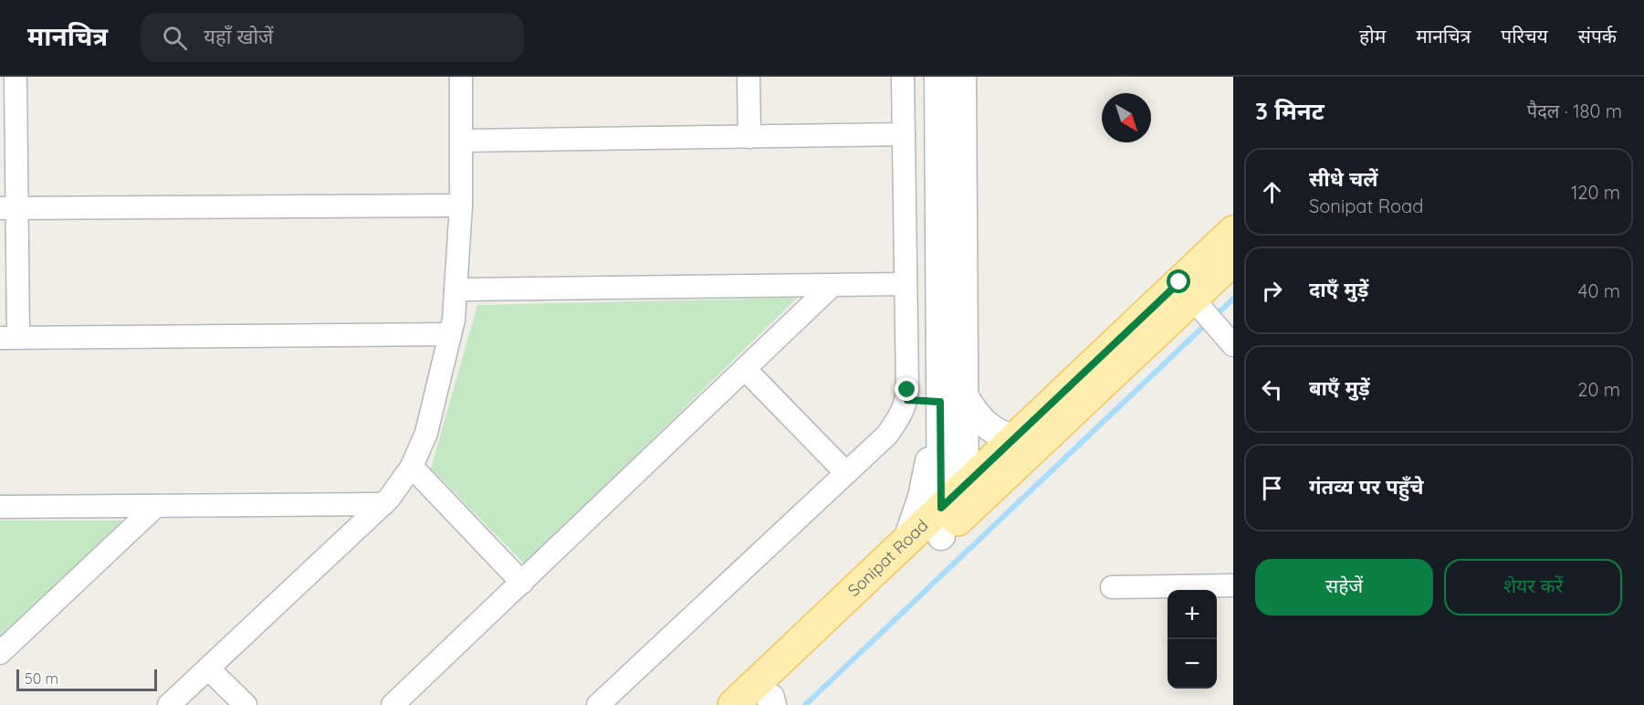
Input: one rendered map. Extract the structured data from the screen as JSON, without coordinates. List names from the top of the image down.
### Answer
{
  "streets": {
    "main road": ["Sonipat Road"]
  },
  "scale_bar": "50 m",
  "north": "bottom right",
  "page": {
    "header": "मानचित्र",
    "search": "यहाँ खोजें",
    "nav": [
      "होम",
      "मानचित्र",
      "परिचय",
      "संपर्क"
    ],
    "heading": ["3 मिनट", "पैदल · 180 m"],
    "list": [
      ["सीधे चलें", "Sonipat Road", "120 m"],
      ["दाएँ मुड़ें", "40 m"],
      ["बाएँ मुड़ें", "20 m"],
      "गंतव्य पर पहुँचे"
    ],
    "buttons": ["सहेजें", "शेयर करें"],
    "map_buttons": ["+", "−"],
    "scale": "50 m"
  }
}
